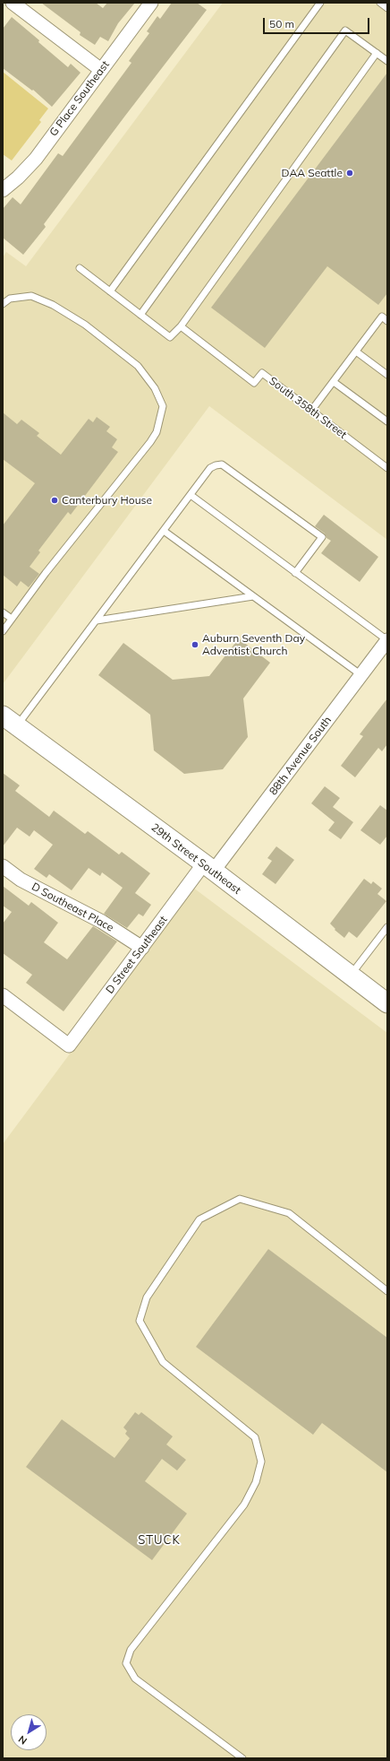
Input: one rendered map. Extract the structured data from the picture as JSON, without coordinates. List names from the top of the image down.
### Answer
{
  "streets": {
    "street": [
      "G Place Southeast",
      "88th Avenue South",
      "29th Street Southeast",
      "D Southeast Place",
      "D Street Southeast"
    ],
    "lane": ["South 358th Street"]
  },
  "crossings": [
    ["88th Avenue South", "29th Street Southeast"],
    ["88th Avenue South", "D Street Southeast"],
    ["29th Street Southeast", "D Street Southeast"],
    ["D Southeast Place", "D Street Southeast"]
  ],
  "districts": ["STUCK"],
  "places": ["DAA Seattle", "Canterbury House", "Auburn Seventh Day Adventist Church"],
  "scale_bar": "50 m",
  "north": "bottom left"
}
